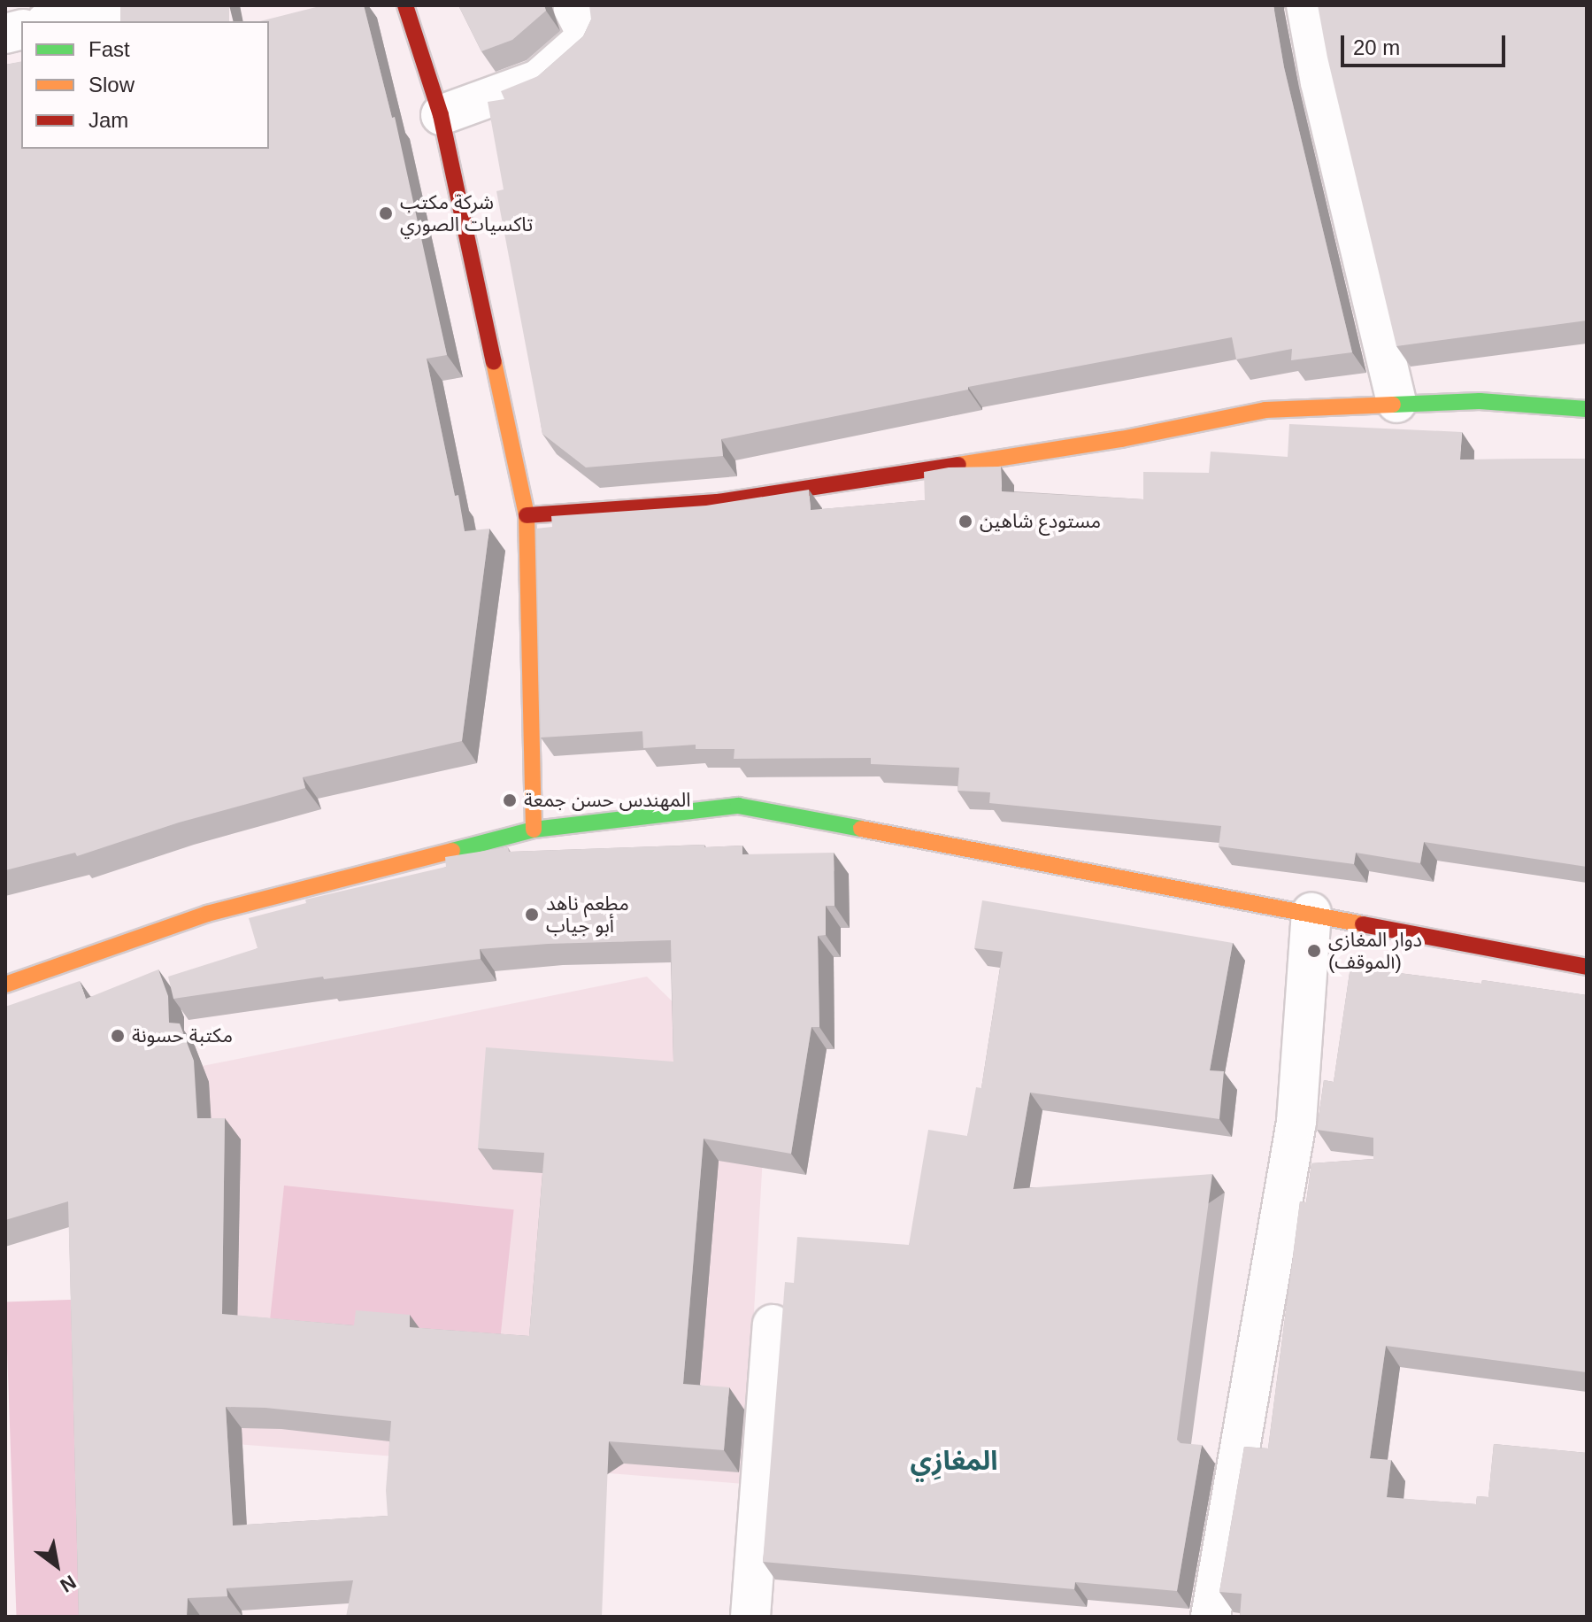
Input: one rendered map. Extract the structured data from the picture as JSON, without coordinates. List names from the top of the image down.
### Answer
{
  "districts": ["المغازِي"],
  "places": [
    "شركة مكتب تاكسيات الصوري",
    "مستودع شاهين",
    "المهندس حسن جمعة",
    "مطعم ناهد أبو جياب",
    "دوار المغازي (الموقف)",
    "مكتبة حسونة"
  ],
  "legend": ["Fast", "Slow", "Jam"],
  "scale_bar": "20 m",
  "north": "bottom right"
}
